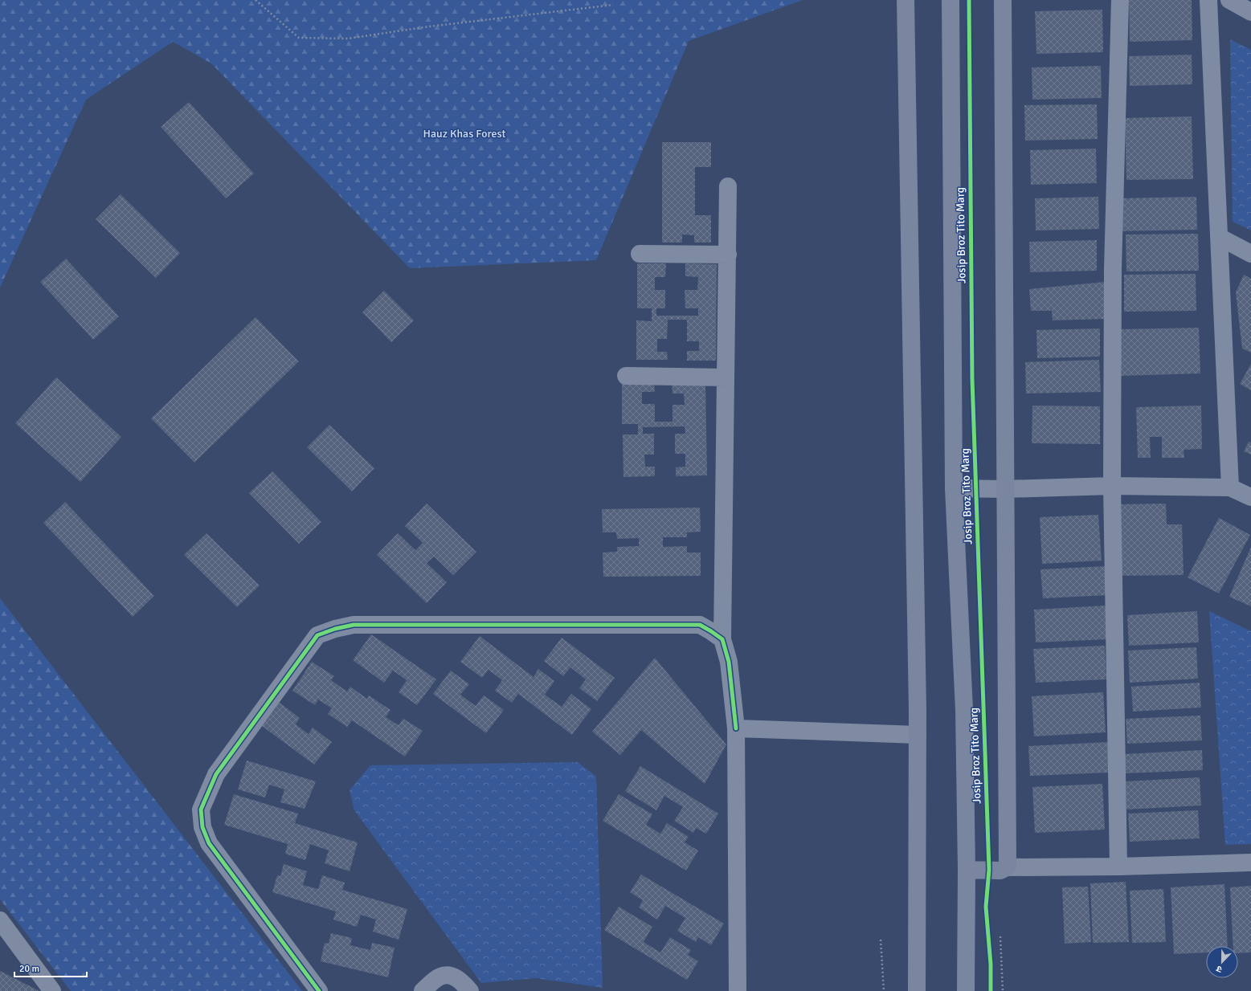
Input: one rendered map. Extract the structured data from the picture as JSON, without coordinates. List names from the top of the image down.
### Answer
{
  "streets": {
    "main road": ["Josip Broz Tito Marg"]
  },
  "parks": ["Hauz Khas Forest"],
  "scale_bar": "20 m",
  "north": "bottom"
}
